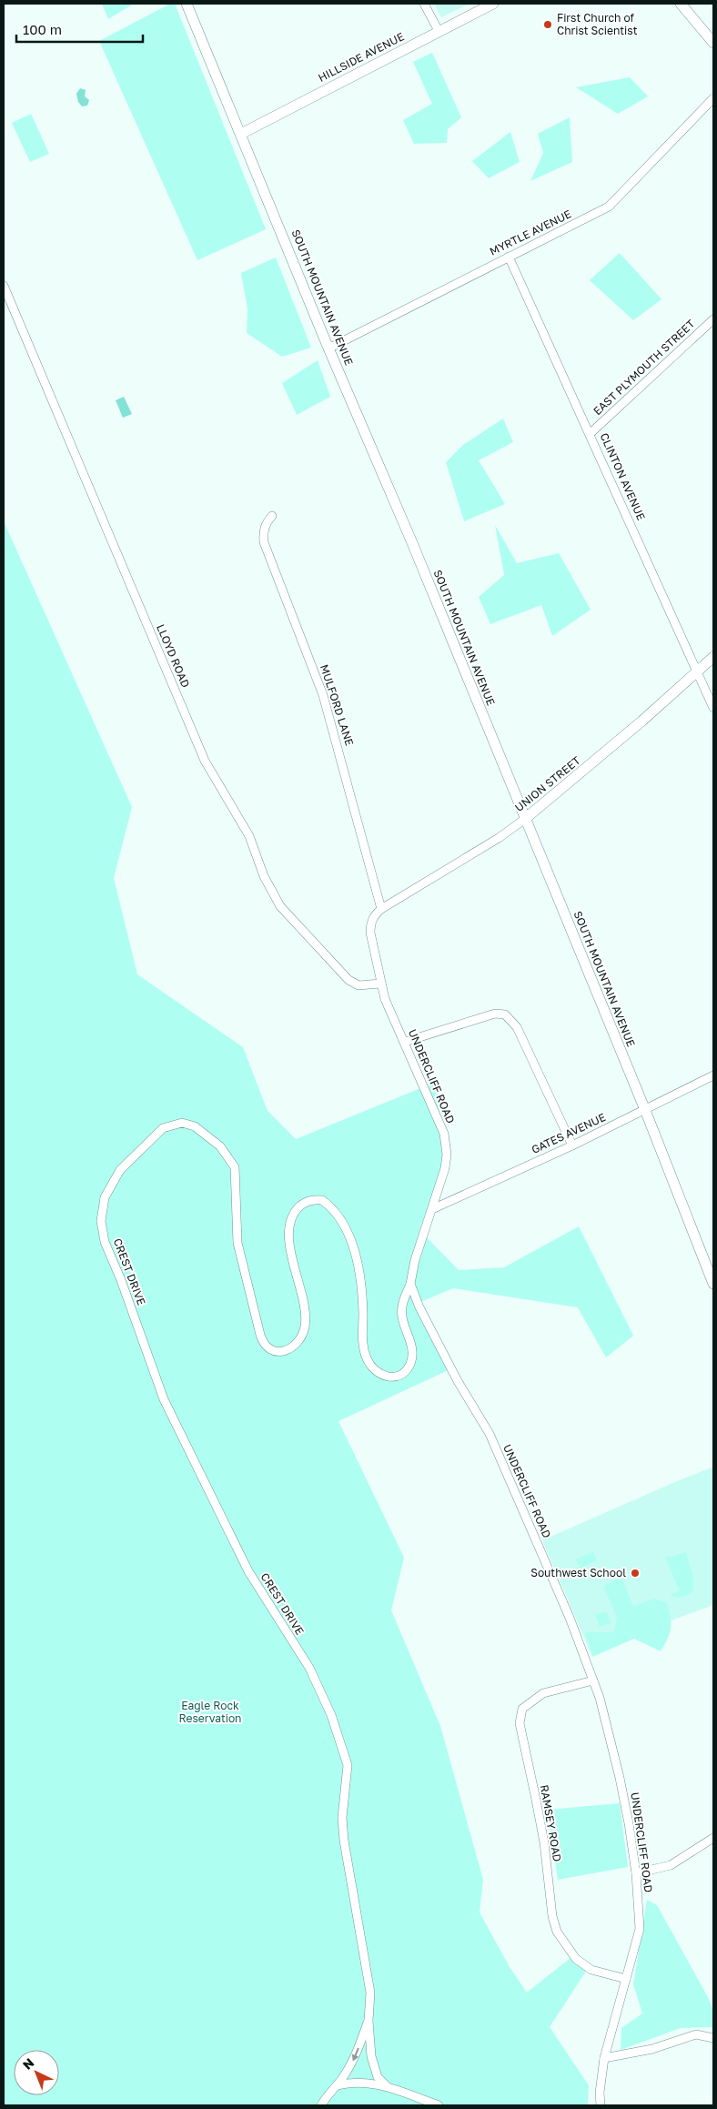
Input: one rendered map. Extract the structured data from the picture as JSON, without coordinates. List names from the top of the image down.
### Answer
{
  "streets": {
    "street": [
      "HILLSIDE AVENUE",
      "MYRTLE AVENUE",
      "SOUTH MOUNTAIN AVENUE",
      "EAST PLYMOUTH STREET",
      "CLINTON AVENUE",
      "LLOYD ROAD",
      "MULFORD LANE",
      "UNION STREET",
      "UNDERCLIFF ROAD",
      "GATES AVENUE",
      "CREST DRIVE",
      "RAMSEY ROAD"
    ]
  },
  "crossings": [
    ["HILLSIDE AVENUE", "SOUTH MOUNTAIN AVENUE"],
    ["MYRTLE AVENUE", "SOUTH MOUNTAIN AVENUE"],
    ["MYRTLE AVENUE", "CLINTON AVENUE"],
    ["SOUTH MOUNTAIN AVENUE", "UNION STREET"],
    ["SOUTH MOUNTAIN AVENUE", "GATES AVENUE"],
    ["EAST PLYMOUTH STREET", "CLINTON AVENUE"],
    ["CLINTON AVENUE", "UNION STREET"],
    ["LLOYD ROAD", "UNDERCLIFF ROAD"],
    ["MULFORD LANE", "UNION STREET"],
    ["MULFORD LANE", "UNDERCLIFF ROAD"],
    ["UNION STREET", "UNDERCLIFF ROAD"],
    ["UNDERCLIFF ROAD", "GATES AVENUE"],
    ["UNDERCLIFF ROAD", "CREST DRIVE"],
    ["UNDERCLIFF ROAD", "RAMSEY ROAD"]
  ],
  "parks": ["Eagle Rock Reservation"],
  "places": ["First Church of Christ Scientist", "Southwest School"],
  "scale_bar": "100 m",
  "north": "top left"
}
